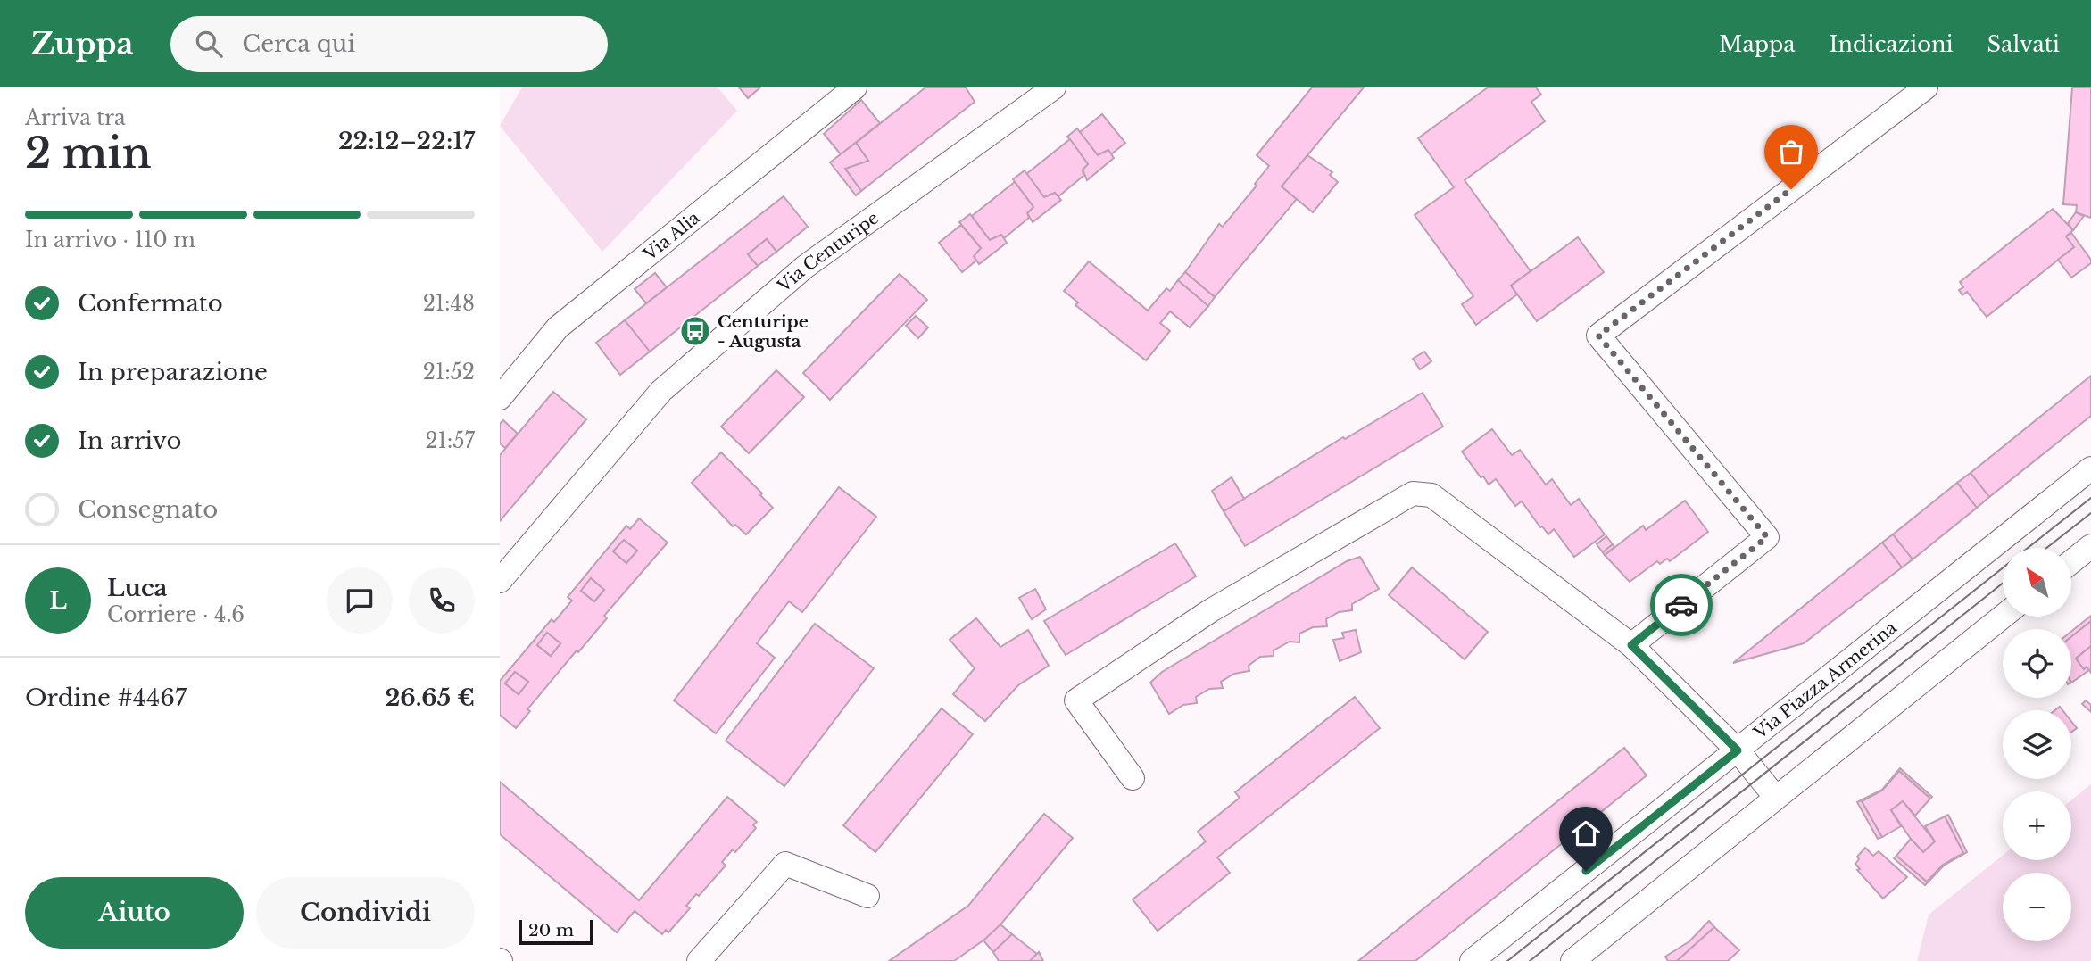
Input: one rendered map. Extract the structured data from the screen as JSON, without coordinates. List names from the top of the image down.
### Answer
{
  "streets": {
    "street": ["Via Alia", "Via Centuripe", "Via Piazza Armerina"]
  },
  "places": {
    "bus stop": ["Centuripe - Augusta"]
  },
  "scale_bar": "20 m",
  "north": "top left",
  "page": {
    "header": "Zuppa",
    "search": "Cerca qui",
    "nav": ["Mappa", "Indicazioni", "Salvati"],
    "heading": ["2 min", "Arriva tra", "22:12–22:17"],
    "panel": [
      "Luca",
      "Corriere · 4.6",
      "Ordine #4467",
      "26.65 €"
    ],
    "bar": "In arrivo · 110 m",
    "list": [
      ["Confermato", "21:48"],
      ["In preparazione", "21:52"],
      ["In arrivo", "21:57"],
      "Consegnato"
    ],
    "map_buttons": ["+", "−"],
    "round": "L",
    "buttons": ["Aiuto", "Condividi"],
    "scale": "20 m"
  }
}
